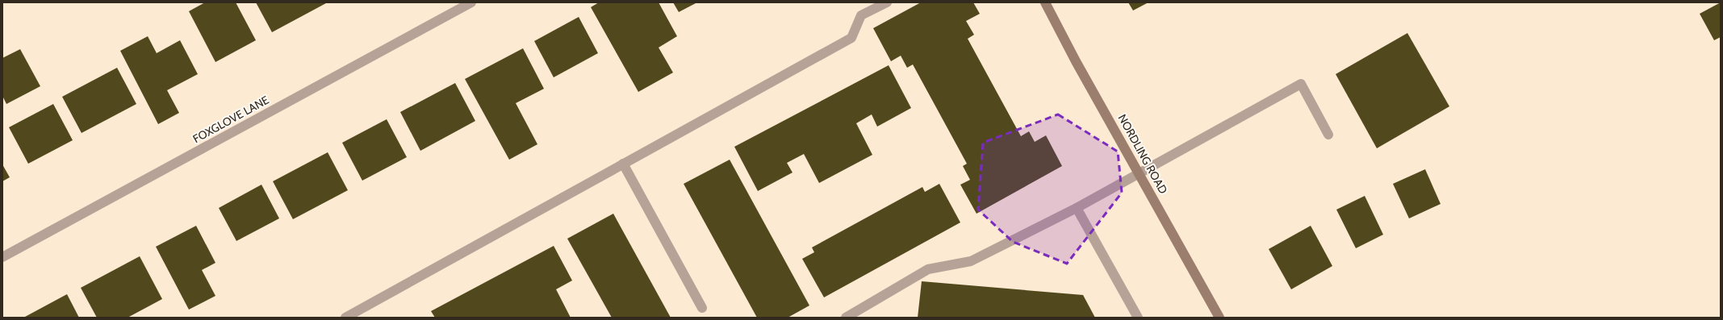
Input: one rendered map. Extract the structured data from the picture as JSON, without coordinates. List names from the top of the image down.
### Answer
{
  "streets": {
    "street": ["FOXGLOVE LANE", "NORDLING ROAD"]
  }
}
